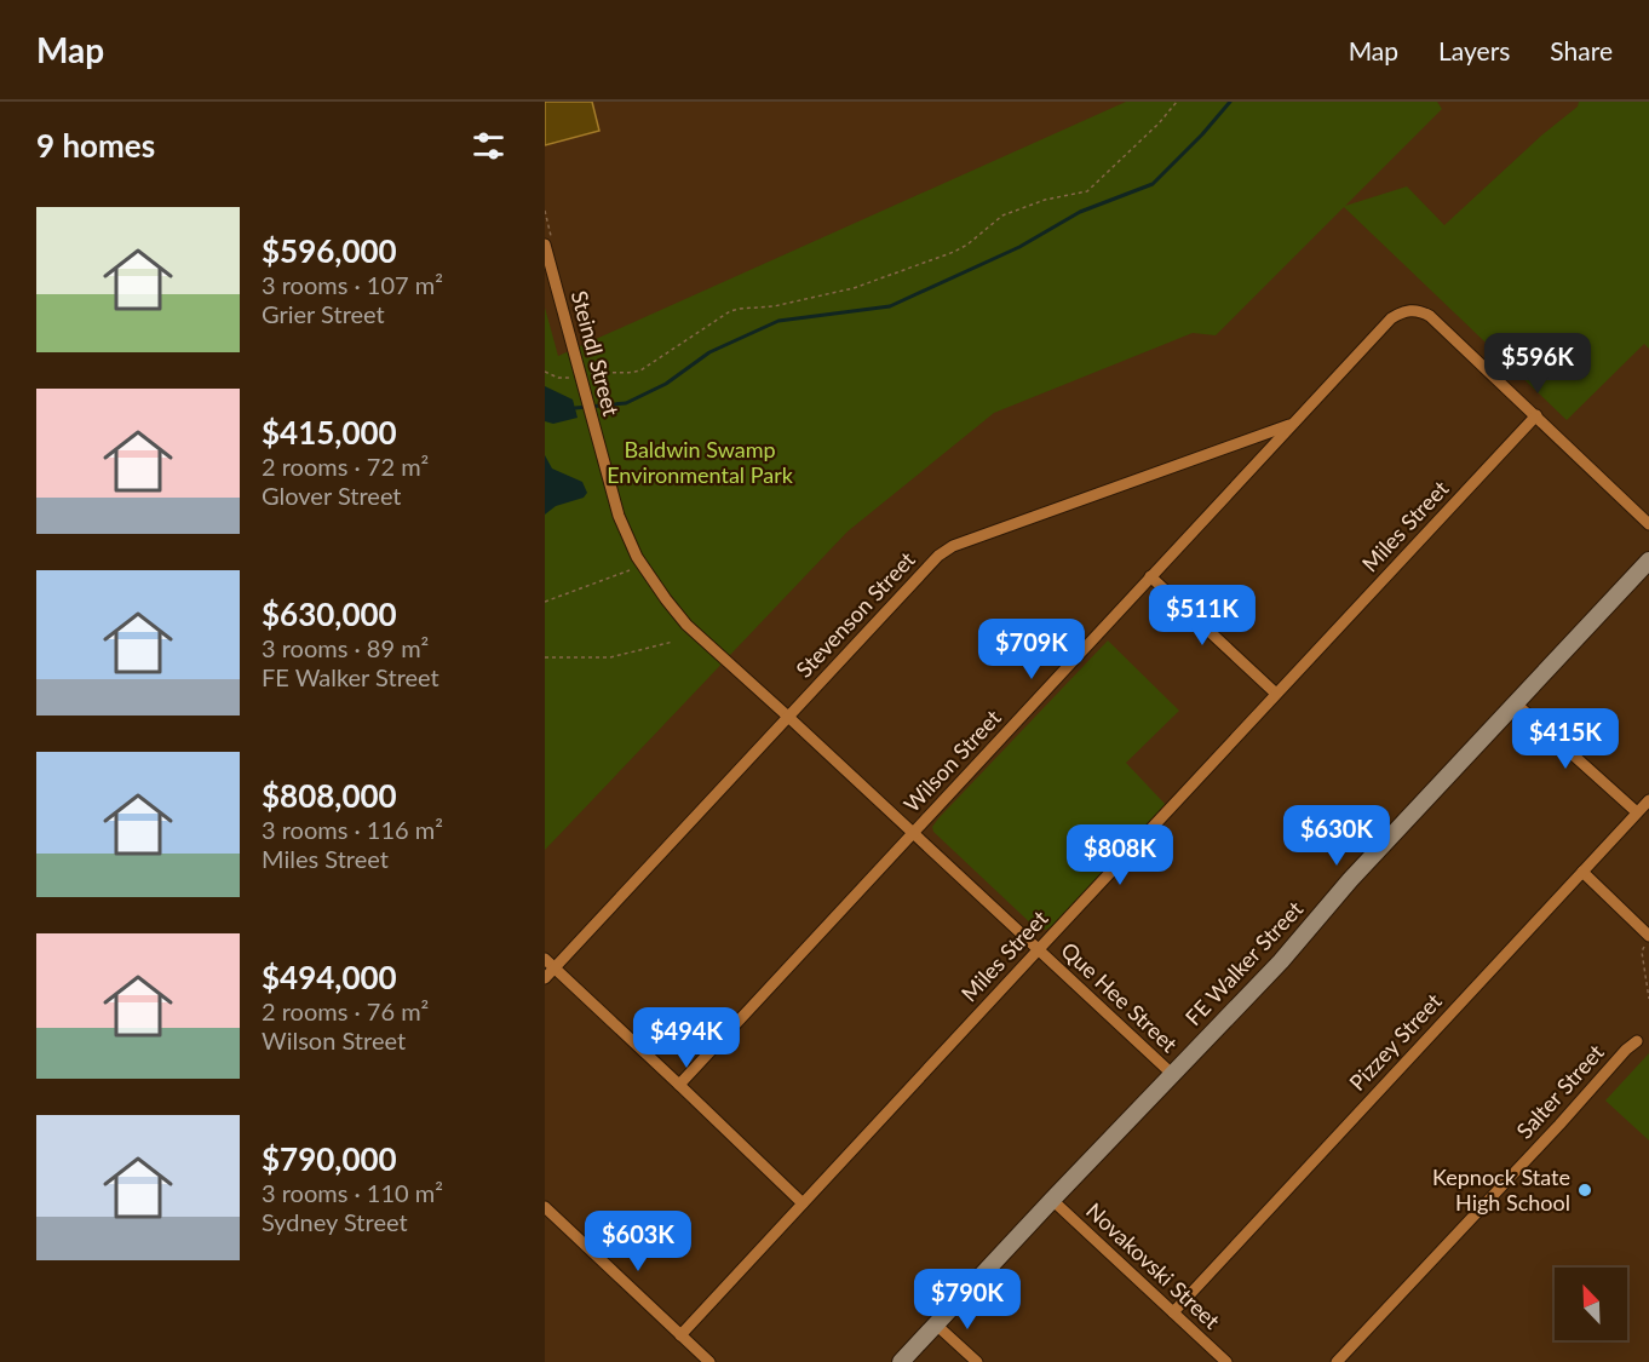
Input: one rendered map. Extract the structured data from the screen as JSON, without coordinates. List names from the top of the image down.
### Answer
{
  "streets": {
    "main road": ["FE Walker Street"],
    "street": [
      "Steindl Street",
      "Miles Street",
      "Stevenson Street",
      "Wilson Street",
      "Que Hee Street",
      "Pizzey Street",
      "Salter Street",
      "Novakovski Street"
    ]
  },
  "crossings": [
    ["Steindl Street", "Que Hee Street"],
    ["Miles Street", "Wilson Street"],
    ["Miles Street", "Que Hee Street"],
    ["Stevenson Street", "Wilson Street"],
    ["Stevenson Street", "Que Hee Street"],
    ["Wilson Street", "Que Hee Street"],
    ["FE Walker Street", "Que Hee Street"],
    ["FE Walker Street", "Novakovski Street"],
    ["Pizzey Street", "Novakovski Street"]
  ],
  "parks": ["Baldwin Swamp Environmental Park"],
  "places": ["Kepnock State High School"],
  "north": "top left",
  "page": {
    "header": "Map",
    "nav": ["Map", "Layers", "Share"],
    "heading": "9 homes",
    "list": [
      {
        "name": "$596,000",
        "note": "3 rooms · 107 m² · Grier Street"
      },
      {
        "name": "$415,000",
        "note": "2 rooms · 72 m² · Glover Street"
      },
      {
        "name": "$630,000",
        "note": "3 rooms · 89 m² · FE Walker Street"
      },
      {
        "name": "$808,000",
        "note": "3 rooms · 116 m² · Miles Street"
      },
      {
        "name": "$494,000",
        "note": "2 rooms · 76 m² · Wilson Street"
      },
      {
        "name": "$790,000",
        "note": "3 rooms · 110 m² · Sydney Street"
      }
    ],
    "price": [
      "$596K",
      "$511K",
      "$709K",
      "$415K",
      "$630K",
      "$808K",
      "$494K",
      "$603K",
      "$790K"
    ]
  }
}
